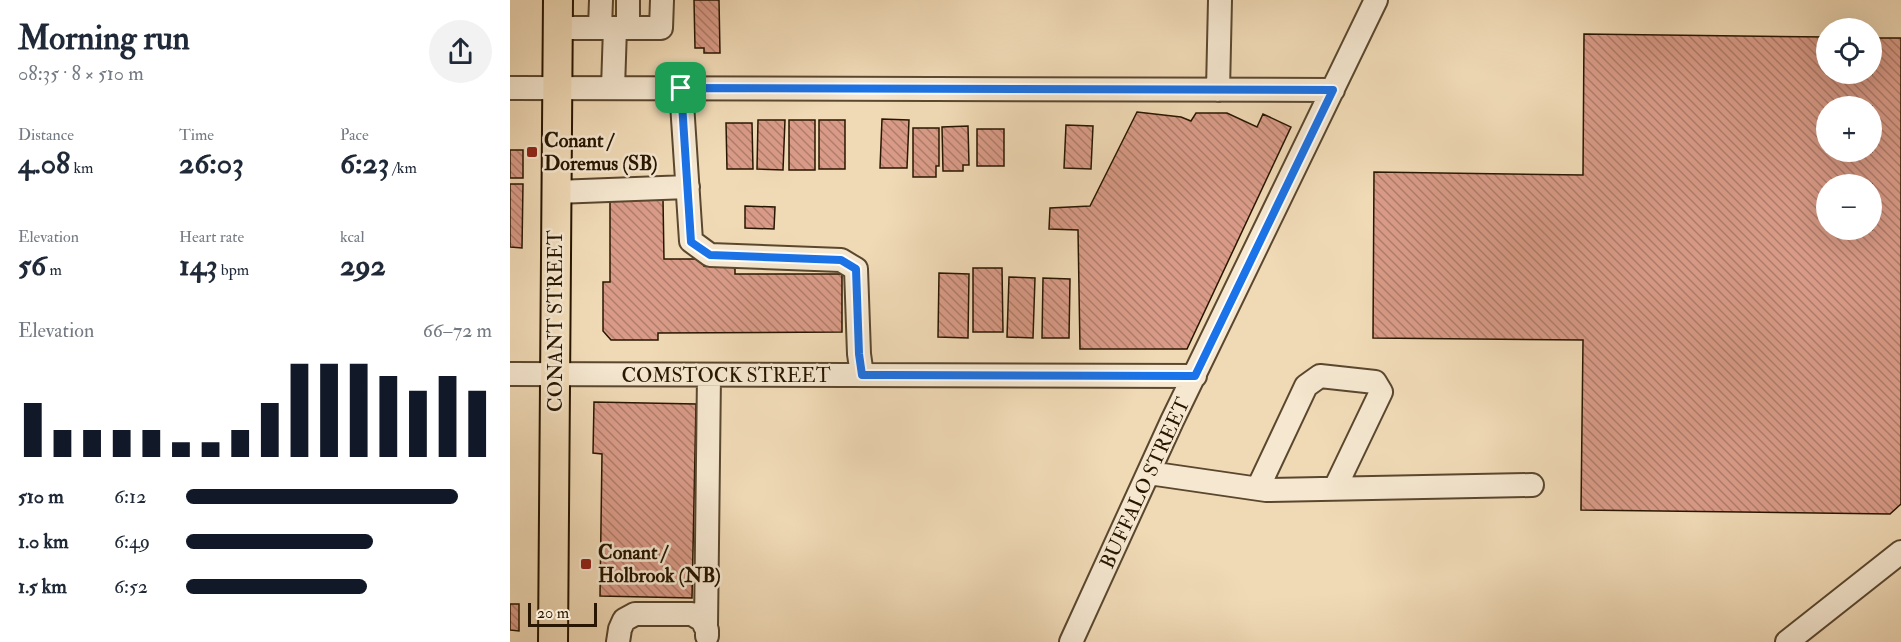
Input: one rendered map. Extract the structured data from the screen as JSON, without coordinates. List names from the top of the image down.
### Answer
{
  "streets": {
    "main road": ["CONANT STREET"],
    "street": ["COMSTOCK STREET", "BUFFALO STREET"]
  },
  "crossings": [
    ["CONANT STREET", "COMSTOCK STREET"],
    ["COMSTOCK STREET", "BUFFALO STREET"]
  ],
  "places": {
    "transit": ["Conant / Doremus (SB)", "Conant / Holbrook (NB)"]
  },
  "scale_bar": "20 m",
  "page": {
    "heading": ["Morning run", "08:35 · 8 × 510 m"],
    "map_buttons": ["+", "−"],
    "stats": [
      ["Distance", "4.08 km"],
      ["Time", "26:03"],
      ["Pace", "6:23 /km"],
      ["Elevation", "56 m"],
      ["Heart rate", "143 bpm"],
      ["kcal", "292"]
    ],
    "chart": ["Elevation", "66–72 m"],
    "list": [
      {
        "name": "510 m",
        "note": "6:12"
      },
      {
        "name": "1.0 km",
        "note": "6:49"
      },
      {
        "name": "1.5 km",
        "note": "6:52"
      }
    ],
    "scale": "20 m"
  }
}
